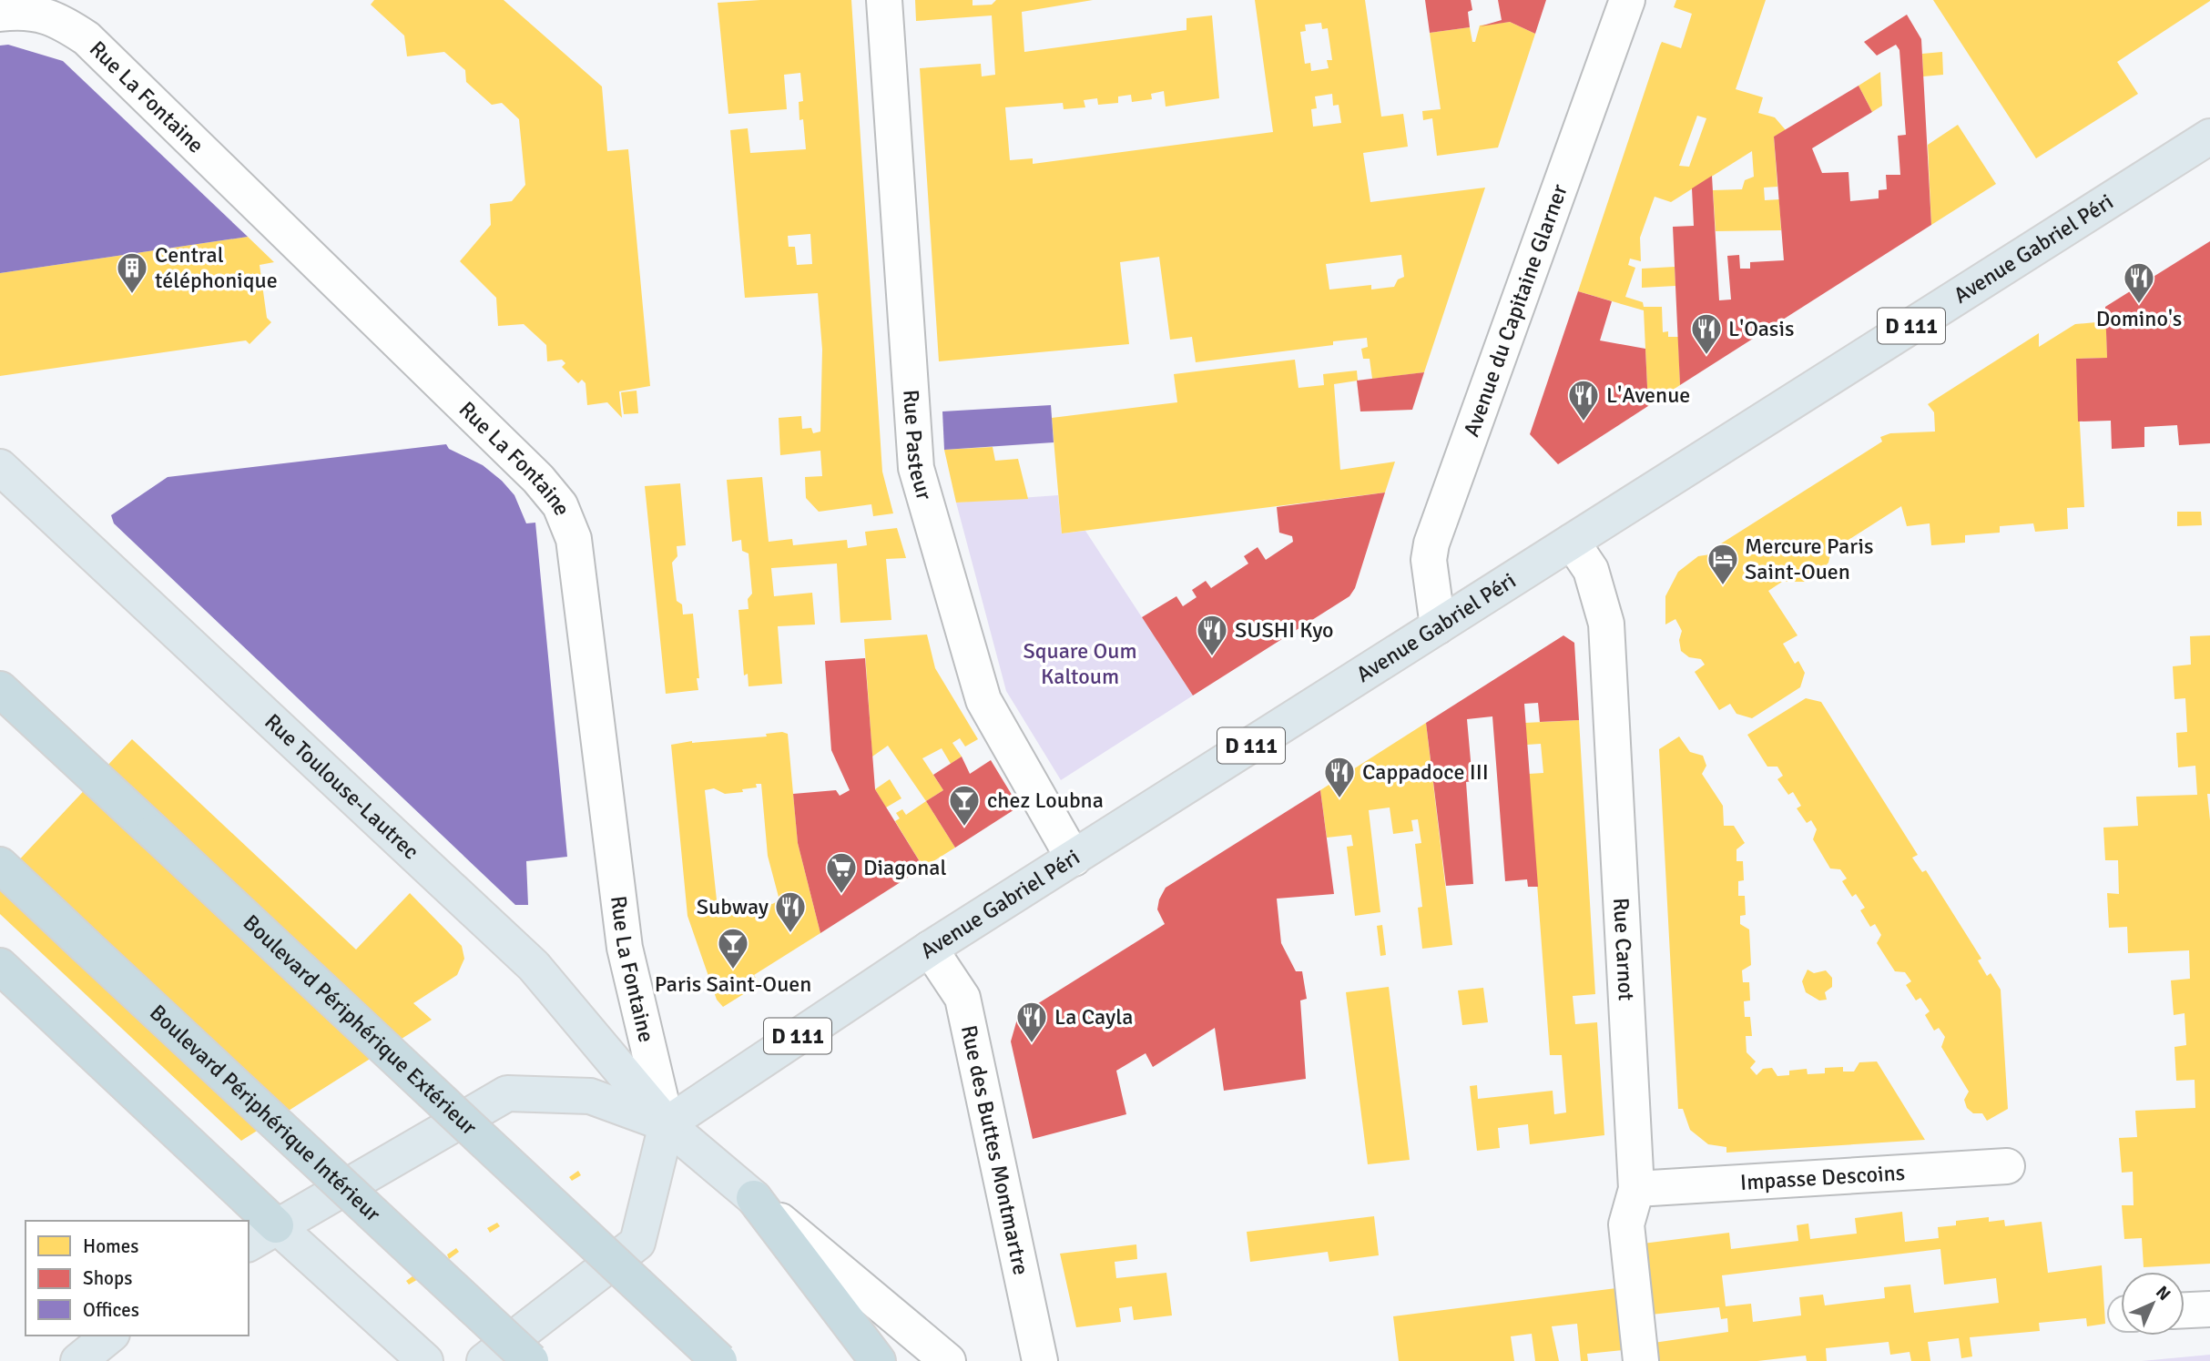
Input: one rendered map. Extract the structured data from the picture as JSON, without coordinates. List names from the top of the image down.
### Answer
{
  "streets": {
    "highway": ["Boulevard Périphérique Extérieur", "Boulevard Périphérique Intérieur"],
    "main road": ["Avenue Gabriel Péri", "D 111", "Rue Toulouse-Lautrec"],
    "street": [
      "Rue La Fontaine",
      "Avenue du Capitaine Glarner",
      "Rue Pasteur",
      "Rue Carnot",
      "Rue des Buttes Montmartre",
      "Impasse Descoins"
    ]
  },
  "crossings": [
    ["Rue La Fontaine", "Avenue Gabriel Péri"],
    ["Rue La Fontaine", "Rue Toulouse-Lautrec"],
    ["Avenue Gabriel Péri", "Avenue du Capitaine Glarner"],
    ["Avenue Gabriel Péri", "Rue Pasteur"],
    ["Avenue Gabriel Péri", "Rue Toulouse-Lautrec"],
    ["Avenue Gabriel Péri", "Rue Carnot"],
    ["Avenue Gabriel Péri", "Rue des Buttes Montmartre"],
    ["Rue Carnot", "Impasse Descoins"]
  ],
  "parks": ["Square Oum Kaltoum"],
  "places": {
    "building": ["Central téléphonique"],
    "restaurant": [
      "Domino's",
      "L'Oasis",
      "L'Avenue",
      "SUSHI Kyo",
      "Cappadoce III",
      "Subway",
      "La Cayla"
    ],
    "hotel": ["Mercure Paris Saint-Ouen"],
    "bar": ["chez Loubna", "Paris Saint-Ouen"],
    "supermarket": ["Diagonal"]
  },
  "legend": ["Homes", "Shops", "Offices"],
  "north": "top right"
}
